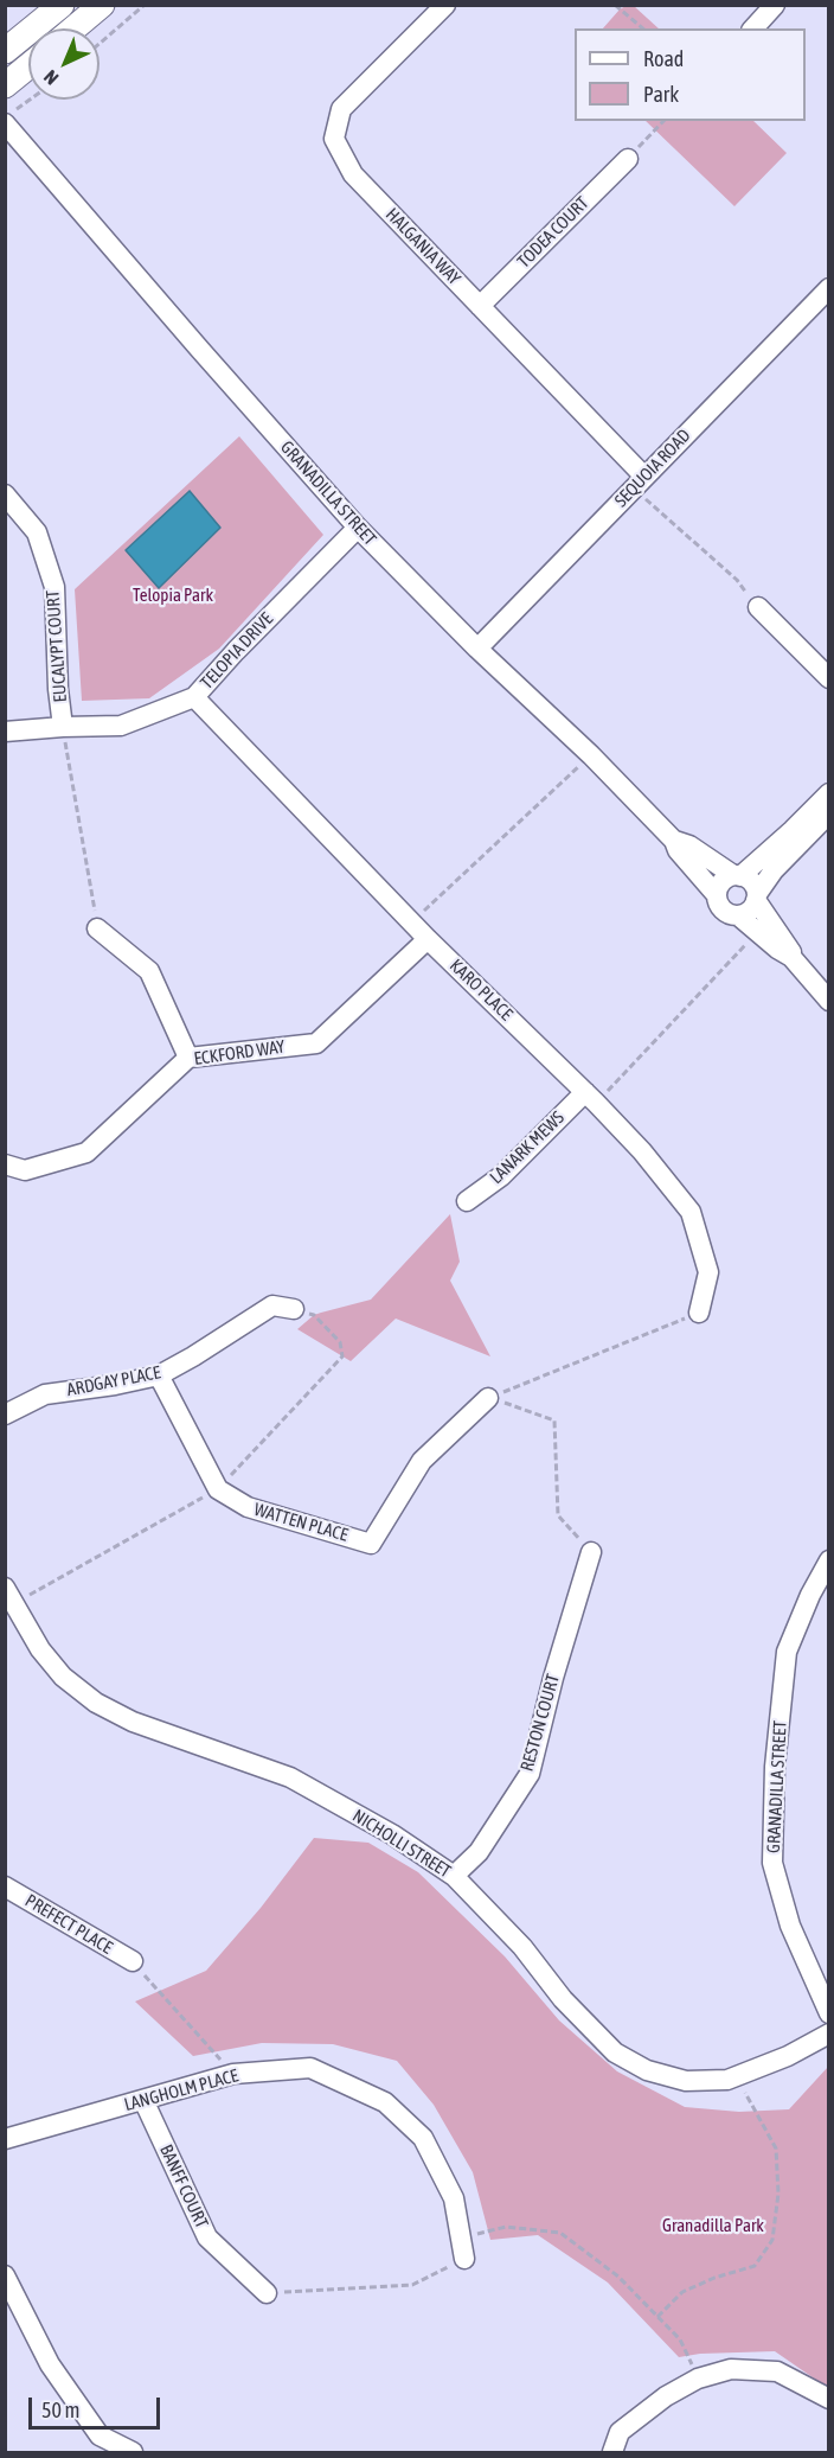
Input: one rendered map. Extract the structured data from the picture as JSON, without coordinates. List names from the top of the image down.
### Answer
{
  "streets": {
    "street": [
      "TODEA COURT",
      "HALGANIA WAY",
      "SEQUOIA ROAD",
      "GRANADILLA STREET",
      "EUCALYPT COURT",
      "TELOPIA DRIVE",
      "KARO PLACE",
      "ECKFORD WAY",
      "LANARK MEWS",
      "ARDGAY PLACE",
      "WATTEN PLACE",
      "RESTON COURT",
      "NICHOLLI STREET",
      "PREFECT PLACE",
      "LANGHOLM PLACE",
      "BANFF COURT"
    ]
  },
  "crossings": [
    ["TODEA COURT", "HALGANIA WAY"],
    ["HALGANIA WAY", "SEQUOIA ROAD"],
    ["SEQUOIA ROAD", "GRANADILLA STREET"],
    ["GRANADILLA STREET", "TELOPIA DRIVE"],
    ["EUCALYPT COURT", "TELOPIA DRIVE"],
    ["TELOPIA DRIVE", "KARO PLACE"],
    ["KARO PLACE", "ECKFORD WAY"],
    ["KARO PLACE", "LANARK MEWS"],
    ["RESTON COURT", "NICHOLLI STREET"],
    ["LANGHOLM PLACE", "BANFF COURT"]
  ],
  "parks": ["Telopia Park", "Granadilla Park"],
  "legend": ["Road", "Park"],
  "scale_bar": "50 m",
  "north": "bottom left"
}
